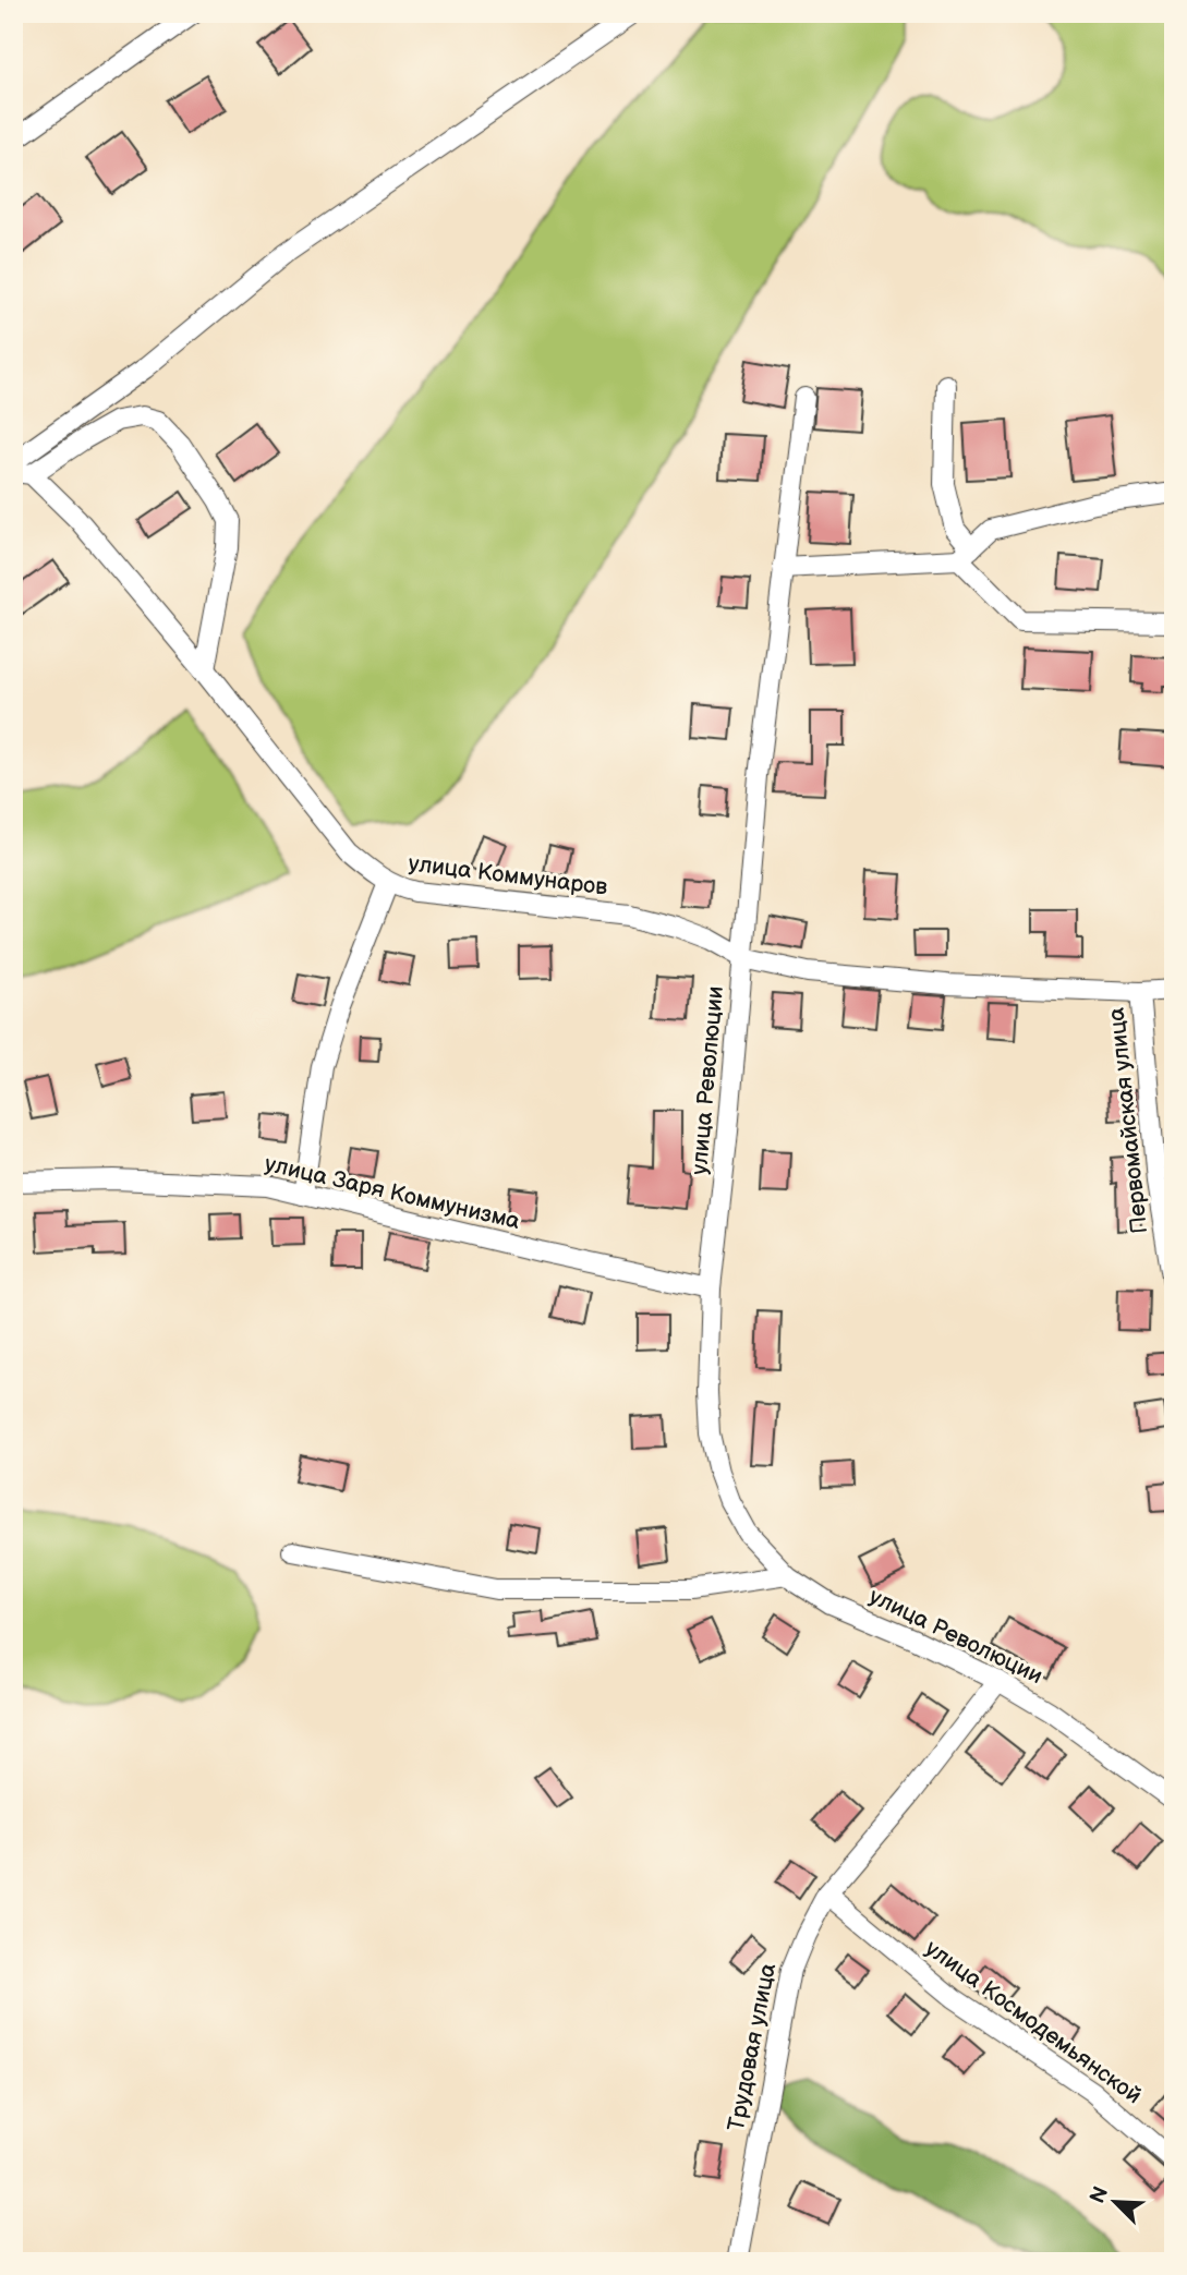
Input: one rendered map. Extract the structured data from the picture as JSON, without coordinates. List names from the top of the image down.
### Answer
{
  "streets": {
    "street": [
      "улица Коммунаров",
      "улица Революции",
      "Первомайская улица",
      "улица Заря Коммунизма",
      "улица Космодемьянской",
      "Трудовая улица"
    ]
  },
  "crossings": [
    ["улица Коммунаров", "улица Революции"],
    ["улица Коммунаров", "Первомайская улица"],
    ["улица Революции", "улица Заря Коммунизма"],
    ["улица Революции", "Трудовая улица"],
    ["улица Космодемьянской", "Трудовая улица"]
  ],
  "north": "top left"
}
